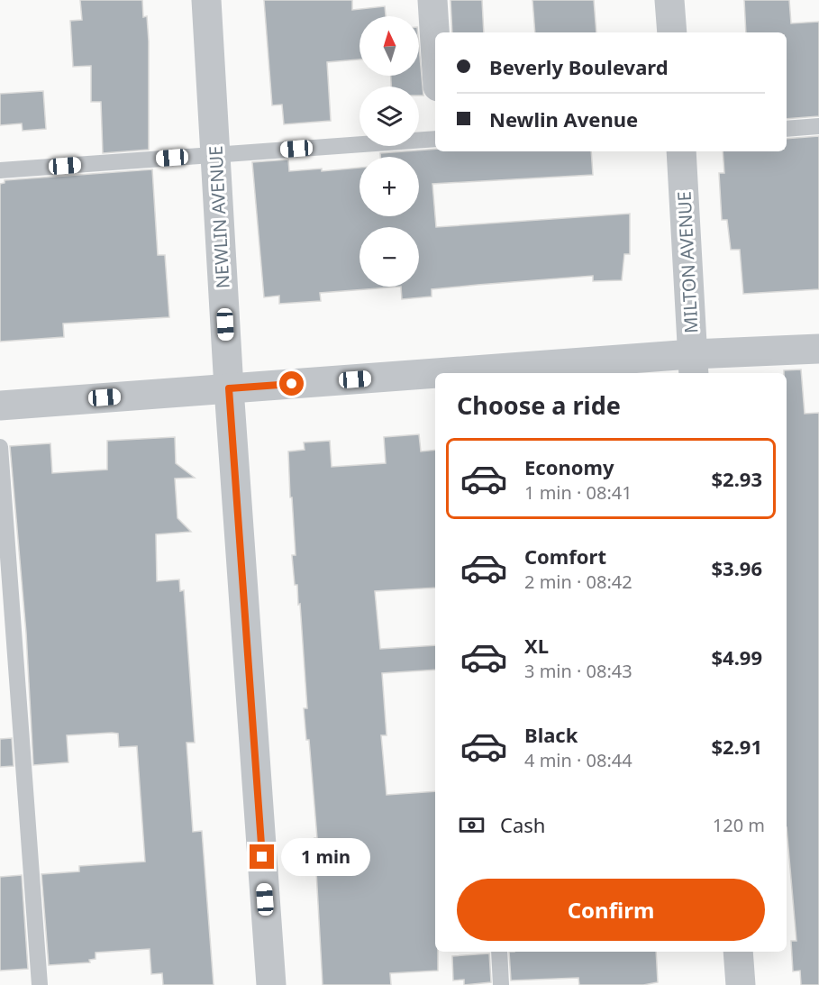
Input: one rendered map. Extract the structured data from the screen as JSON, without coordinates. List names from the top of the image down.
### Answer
{
  "streets": {
    "street": ["NEWLIN AVENUE", "MILTON AVENUE"]
  },
  "north": "top",
  "page": {
    "map_buttons": ["+", "−"],
    "banner": ["Beverly Boulevard", "Newlin Avenue"],
    "heading": "Choose a ride",
    "list": [
      {
        "name": "Economy",
        "note": "1 min · 08:41",
        "value": "$2.93"
      },
      {
        "name": "Comfort",
        "note": "2 min · 08:42",
        "value": "$3.96"
      },
      {
        "name": "XL",
        "note": "3 min · 08:43",
        "value": "$4.99"
      },
      {
        "name": "Black",
        "note": "4 min · 08:44",
        "value": "$2.91"
      }
    ],
    "pay": ["Cash", "120 m"],
    "bubble": "1 min",
    "buttons": "Confirm"
  }
}
